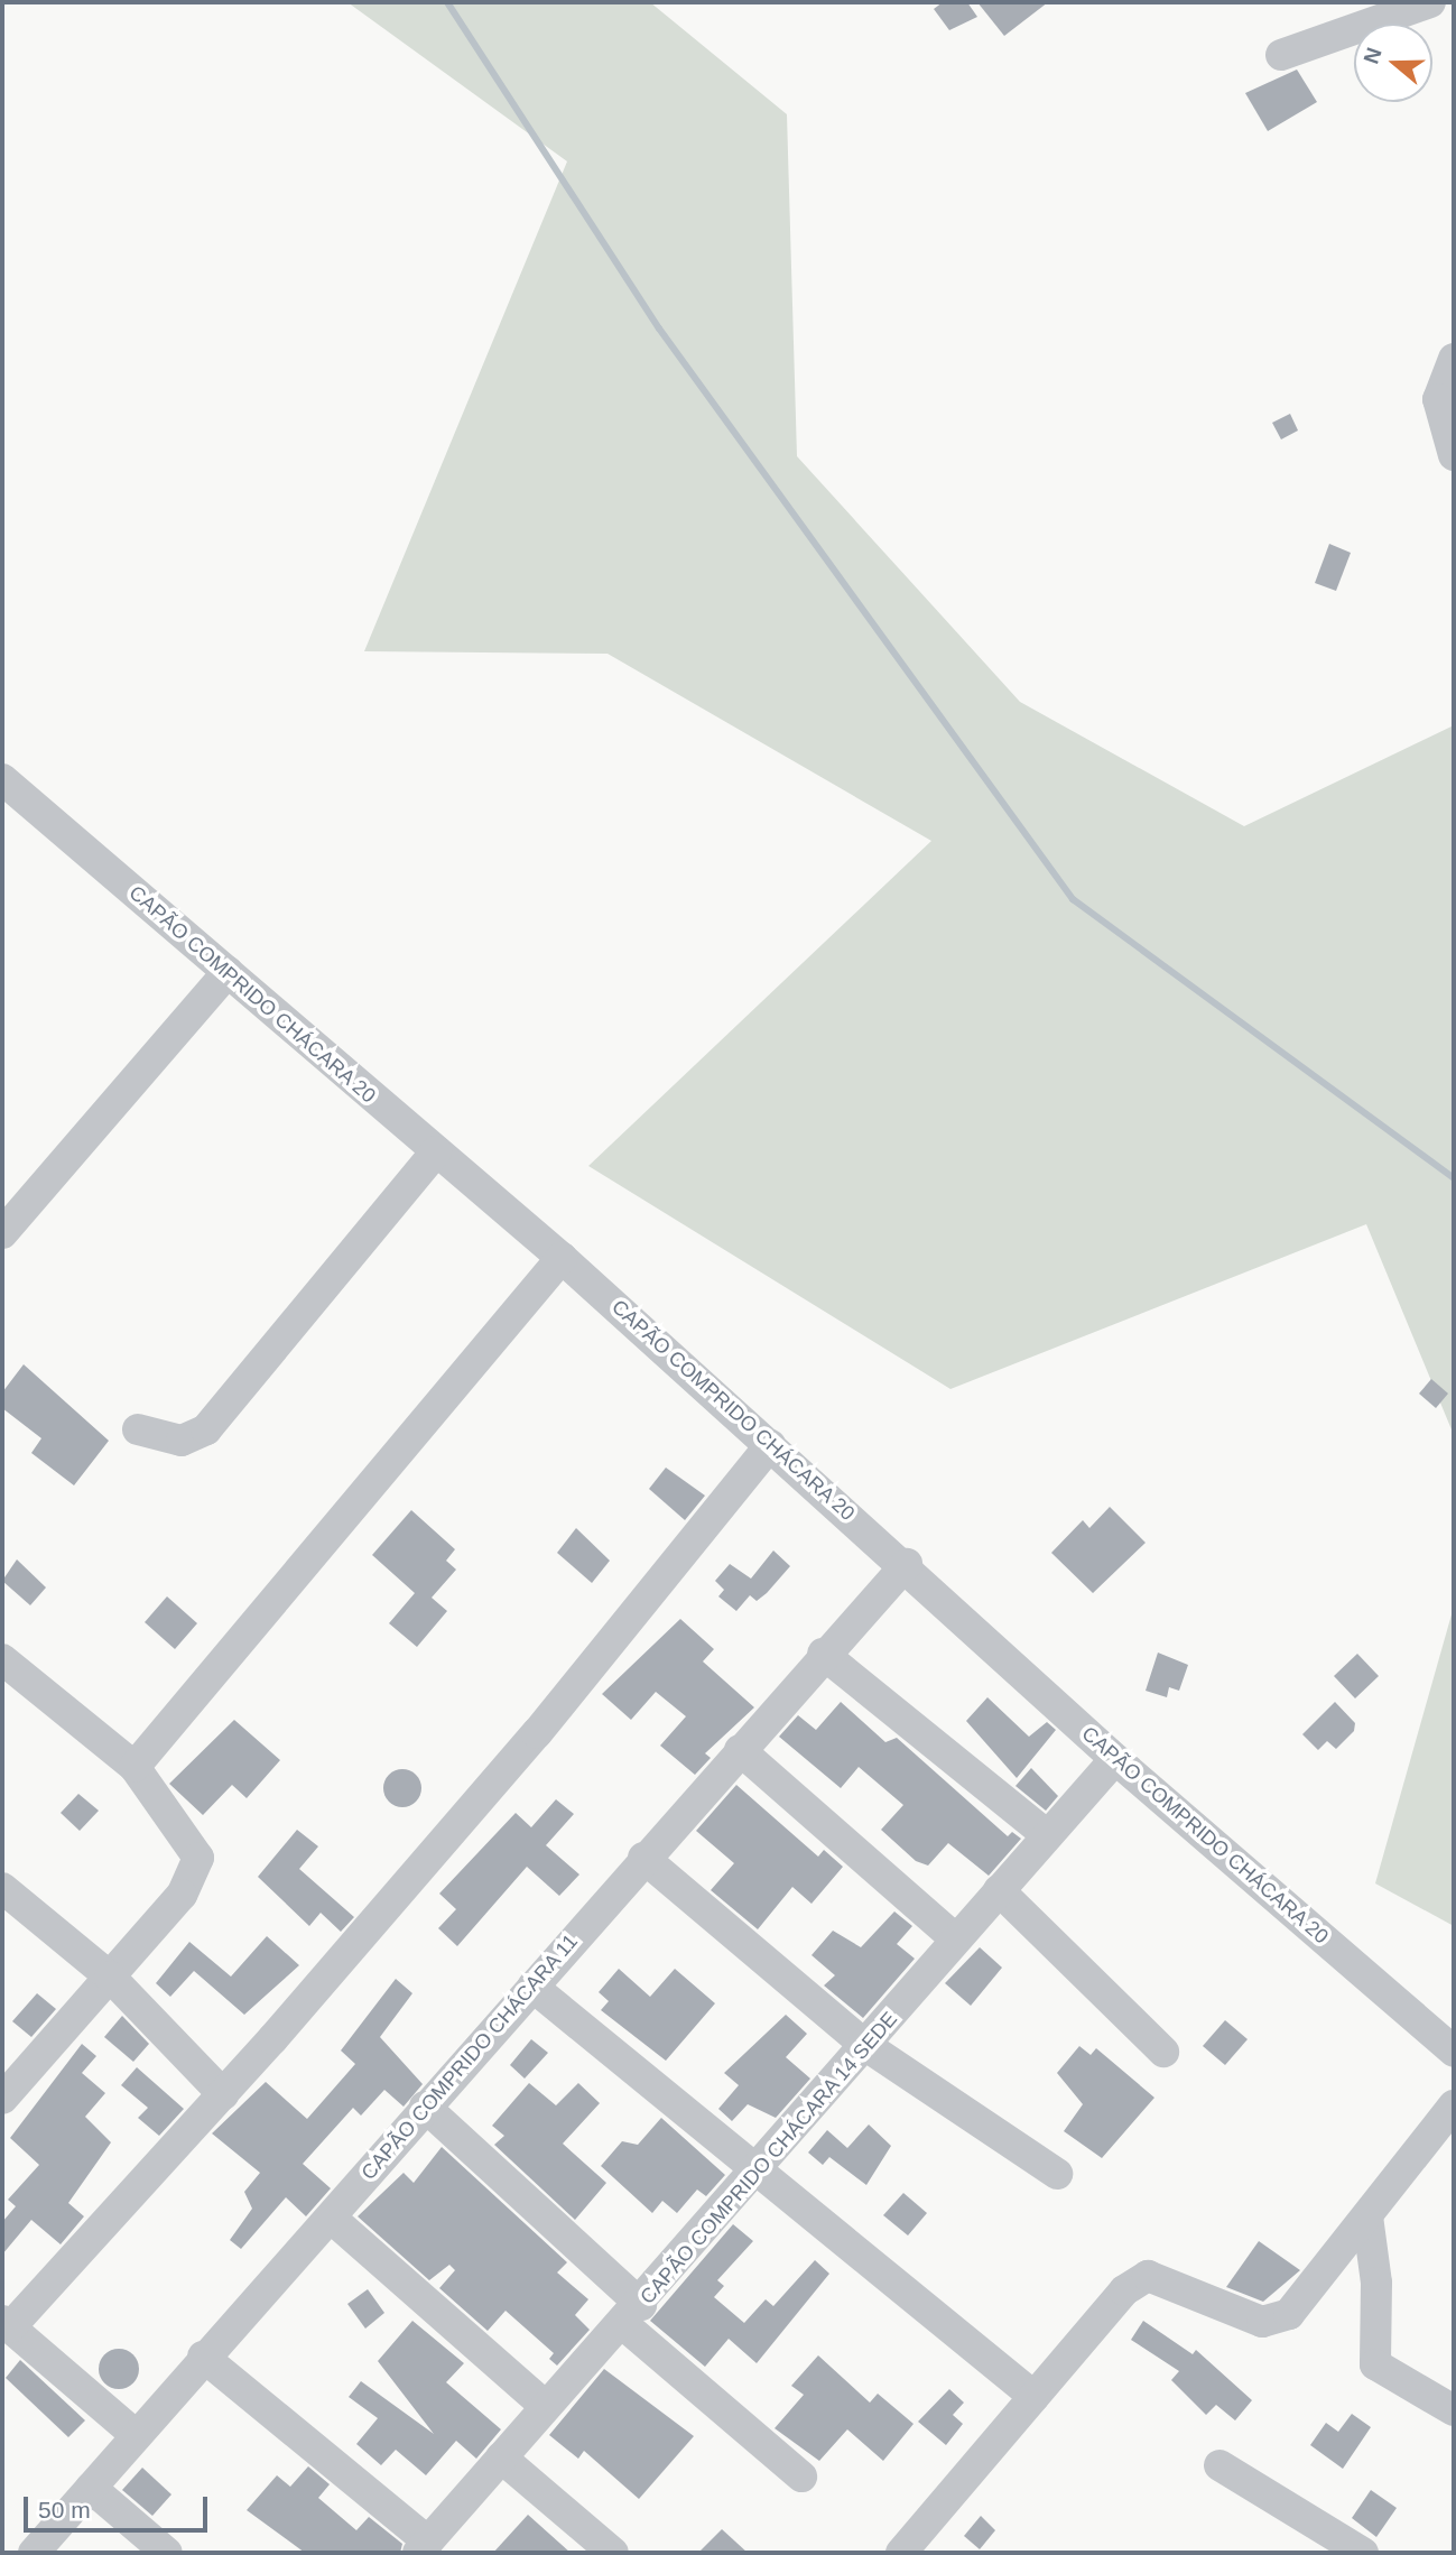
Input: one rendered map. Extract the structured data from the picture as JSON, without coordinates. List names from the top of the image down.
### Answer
{
  "streets": {
    "street": ["CAPÃO COMPRIDO CHÁCARA 20", "CAPÃO COMPRIDO CHÁCARA 11", "CAPÃO COMPRIDO CHÁCARA 14 SEDE"]
  },
  "crossings": [
    ["CAPÃO COMPRIDO CHÁCARA 20", "CAPÃO COMPRIDO CHÁCARA 11"],
    ["CAPÃO COMPRIDO CHÁCARA 20", "CAPÃO COMPRIDO CHÁCARA 14 SEDE"]
  ],
  "scale_bar": "50 m",
  "north": "left"
}
